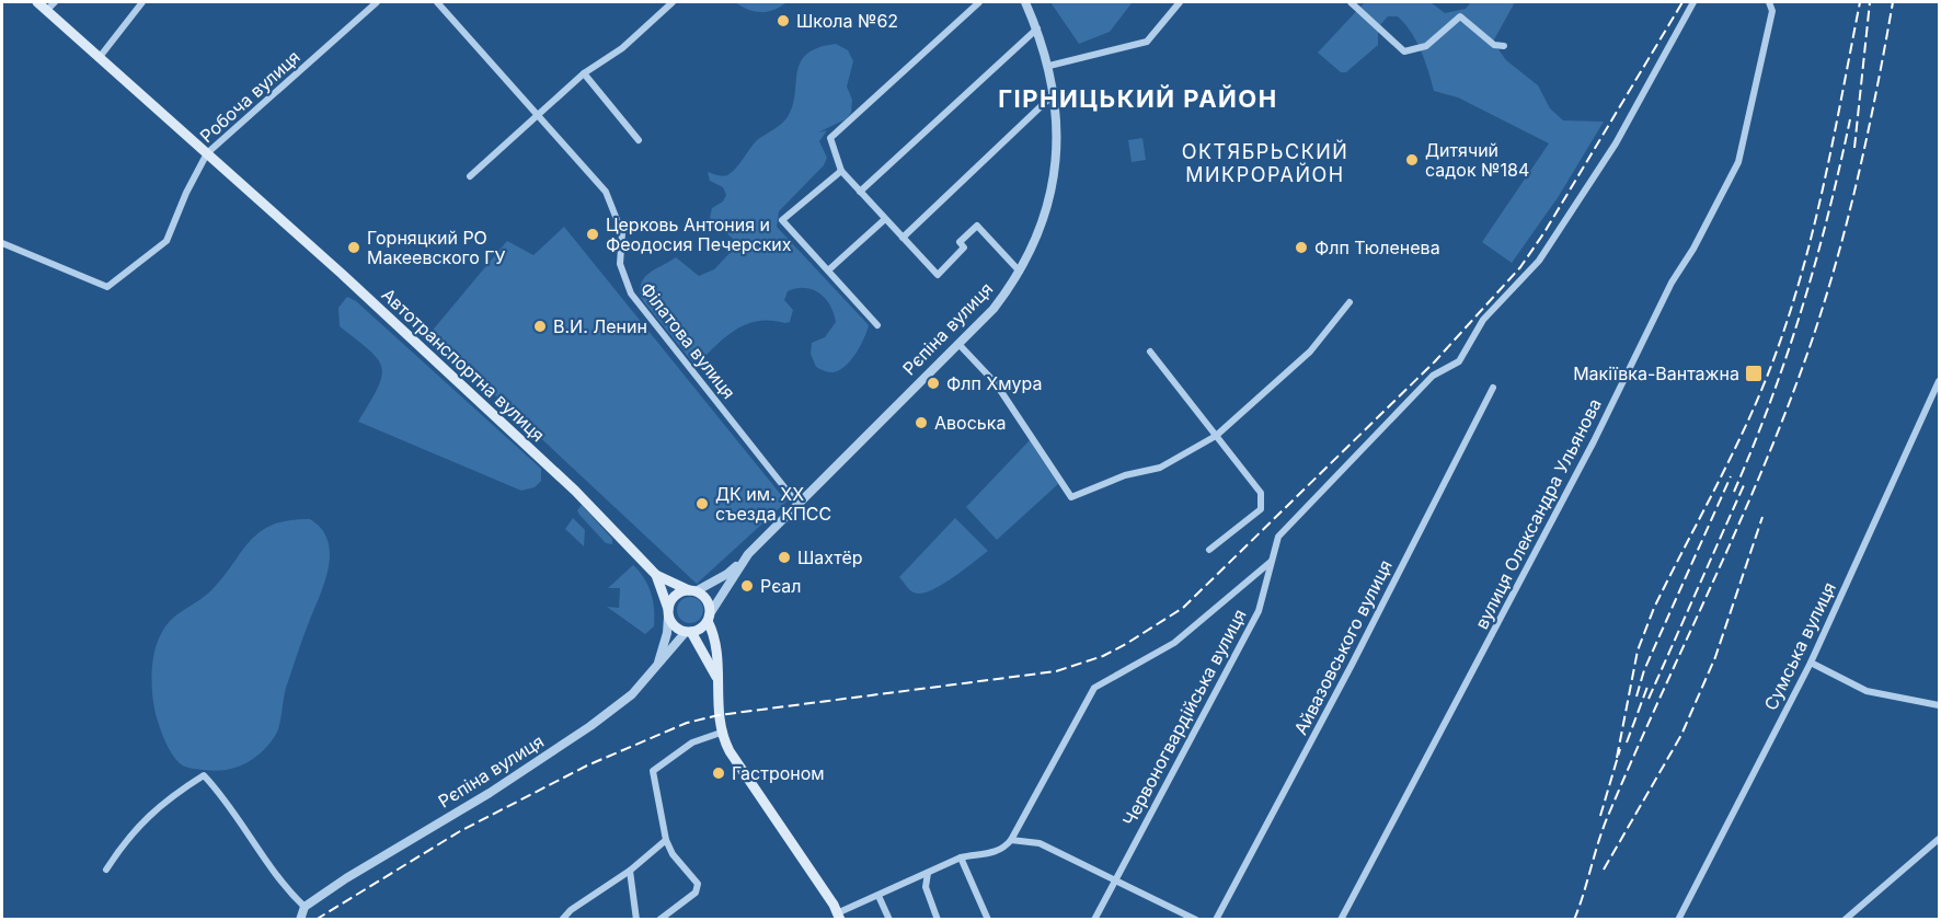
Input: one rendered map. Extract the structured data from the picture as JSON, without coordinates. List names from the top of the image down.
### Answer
{
  "streets": {
    "main road": ["Автотранспортна вулиця"],
    "street": [
      "Робоча вулиця",
      "Рєпіна вулиця",
      "Філатова вулиця",
      "вулиця Олександра Ульянова",
      "Сумська вулиця",
      "Айвазовського вулиця",
      "Червоногвардійська вулиця"
    ]
  },
  "crossings": [
    ["Робоча вулиця", "Автотранспортна вулиця"],
    ["Рєпіна вулиця", "Філатова вулиця"]
  ],
  "districts": ["ГІРНИЦЬКИЙ РАЙОН", "ОКТЯБРЬСКИЙ МИКРОРАЙОН"],
  "places": {
    "other": [
      "Школа №62",
      "Дитячий садок №184",
      "Церковь Антония и Феодосия Печерских",
      "Горняцкий РО Макеевского ГУ",
      "Флп Тюленева",
      "В.И. Ленин",
      "Флп Хмура",
      "Авоська",
      "ДК им. XX съезда КПСС",
      "Шахтёр",
      "Рєал",
      "Гастроном"
    ],
    "transit": ["Макіївка-Вантажна"]
  }
}
